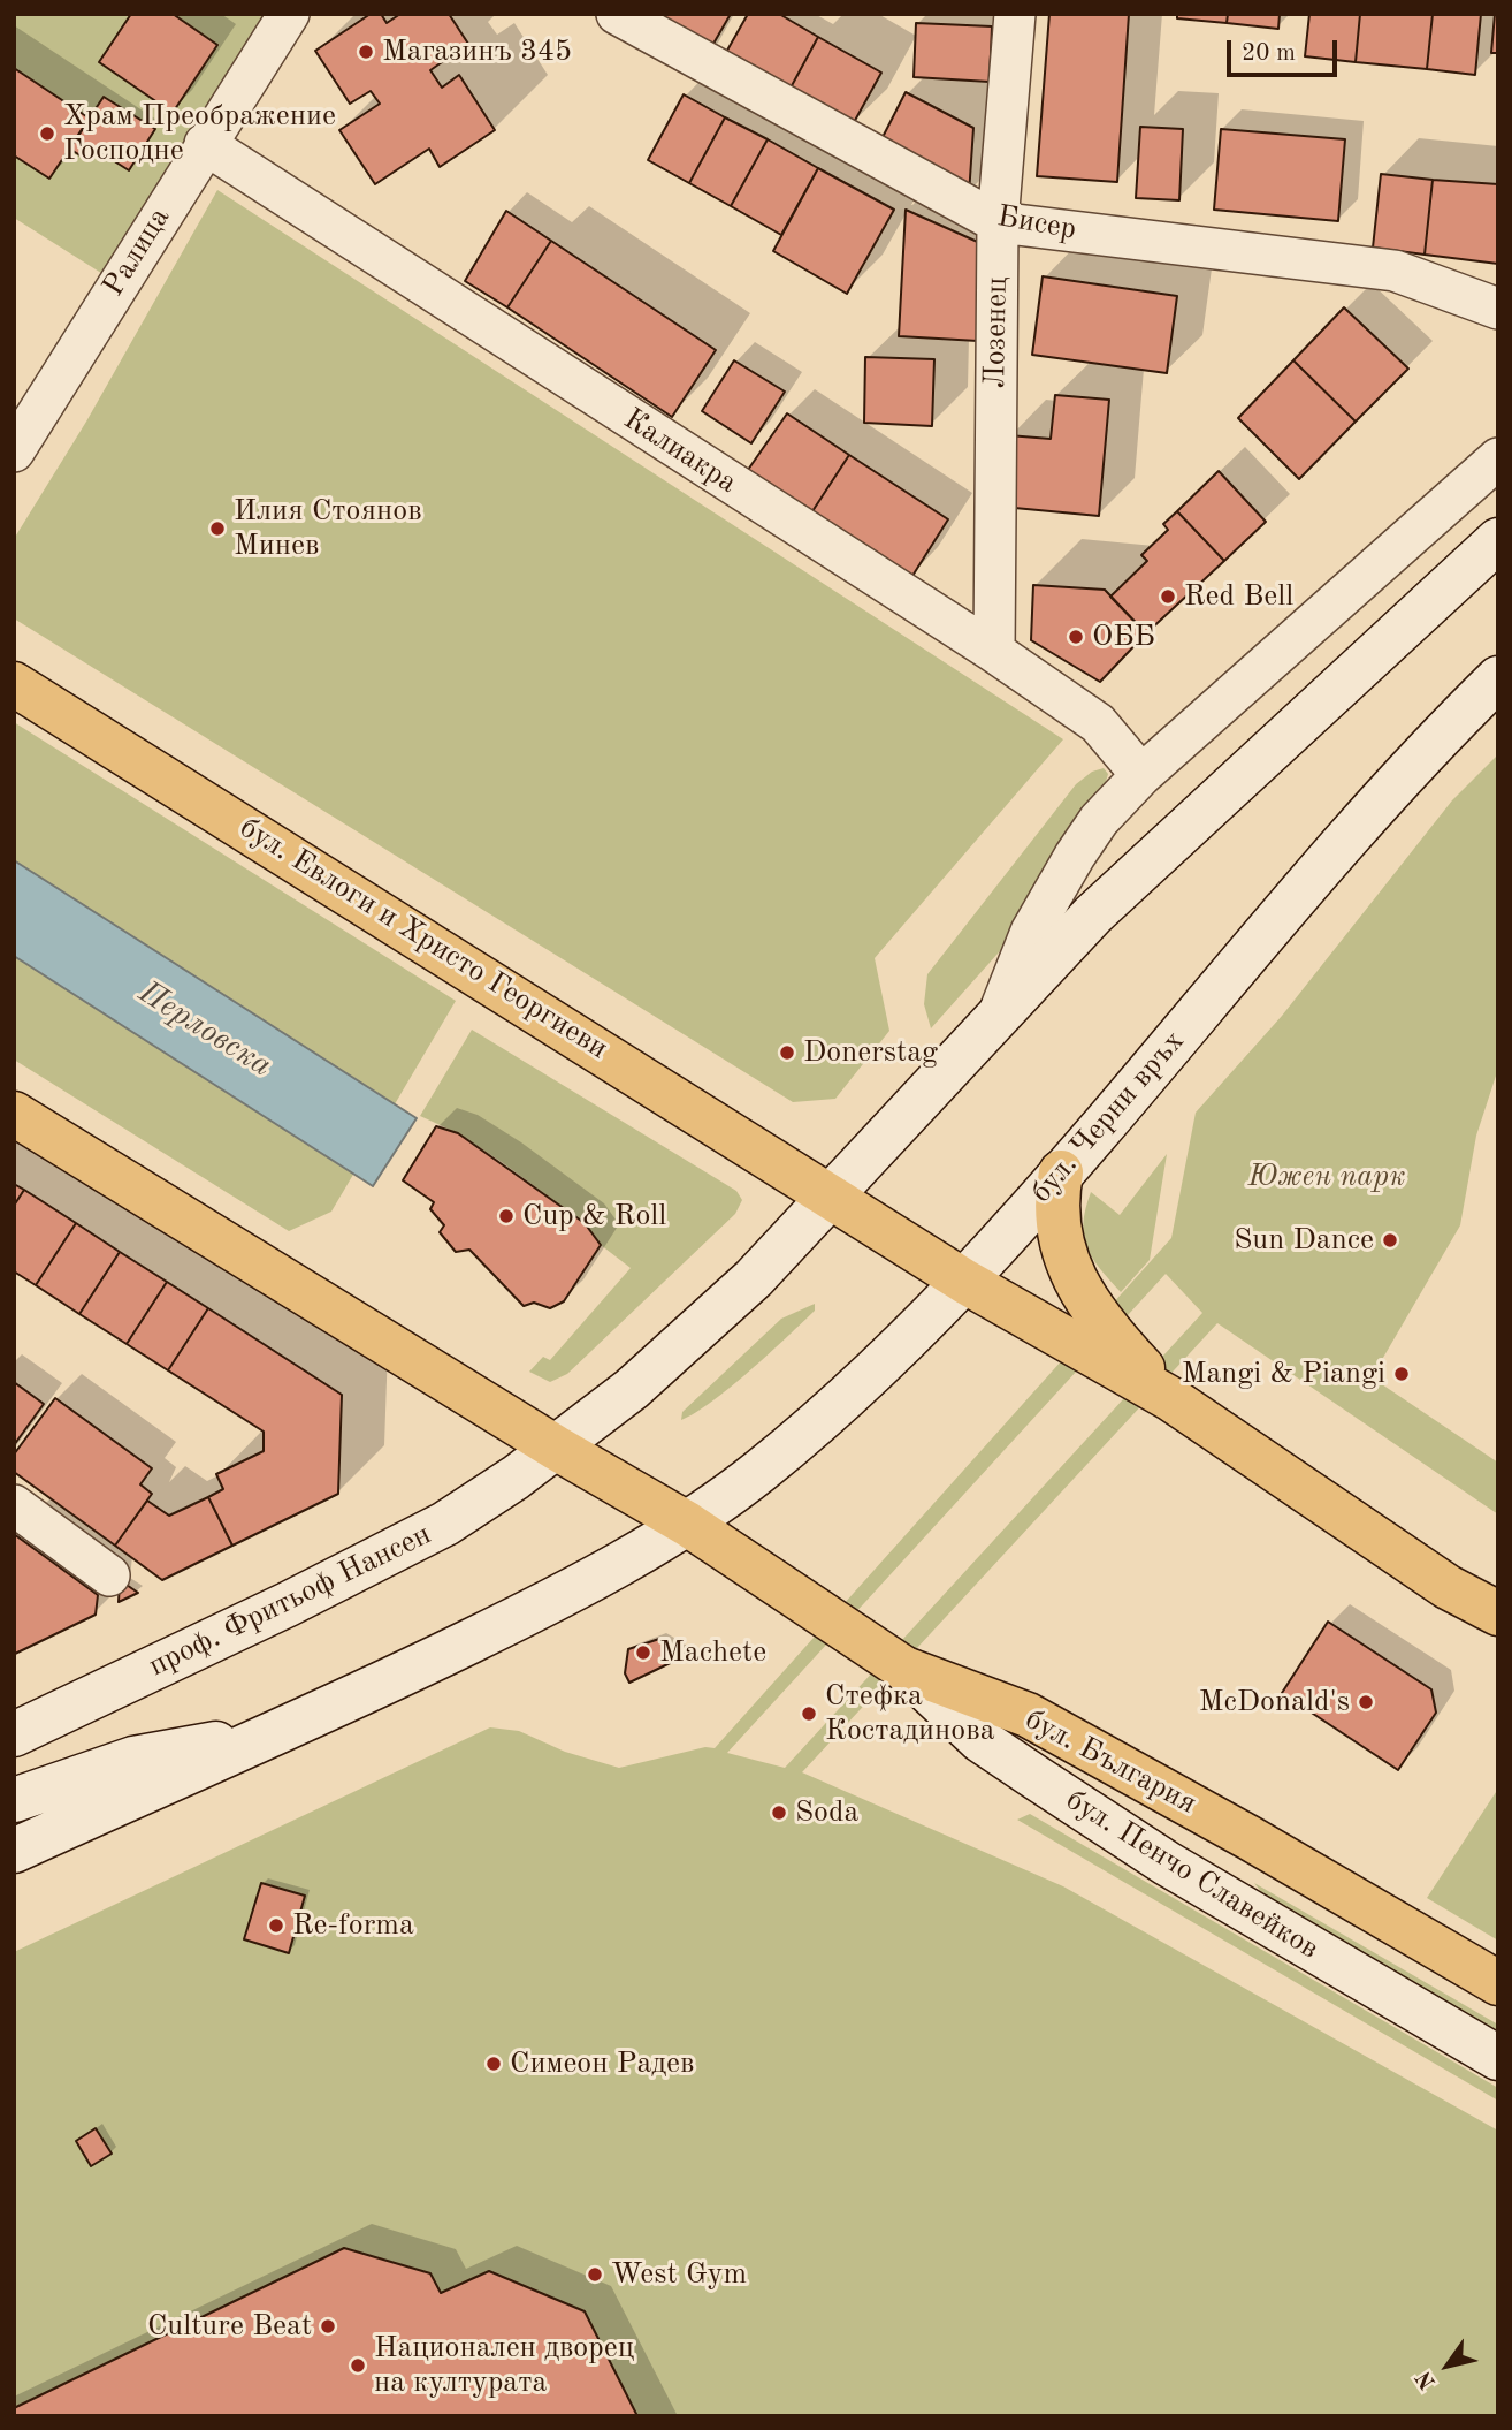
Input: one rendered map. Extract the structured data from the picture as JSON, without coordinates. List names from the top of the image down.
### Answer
{
  "streets": {
    "main road": [
      "бул. Евлоги и Христо Георгиеви",
      "бул. Черни връх",
      "проф. Фритьоф Нансен",
      "бул. България",
      "бул. Пенчо Славейков"
    ],
    "street": [
      "Бисер",
      "Ралица",
      "Лозенец",
      "Калиакра"
    ]
  },
  "crossings": [
    ["Бисер", "Лозенец"],
    ["Ралица", "Калиакра"],
    ["Лозенец", "Калиакра"],
    ["бул. Черни връх", "бул. България"],
    ["проф. Фритьоф Нансен", "бул. България"],
    ["бул. България", "бул. Пенчо Славейков"]
  ],
  "water": ["Перловска"],
  "parks": ["Южен парк"],
  "places": [
    "Магазинъ 345",
    "Храм Преображение Господне",
    "Илия Стоянов Минев",
    "Red Bell",
    "ОББ",
    "Donerstag",
    "Cup & Roll",
    "Sun Dance",
    "Mangi & Piangi",
    "Machete",
    "McDonald's",
    "Стефка Костадинова",
    "Soda",
    "Re-forma",
    "Симеон Радев",
    "West Gym",
    "Culture Beat",
    "Национален дворец на културата"
  ],
  "scale_bar": "20 m",
  "north": "bottom left"
}
